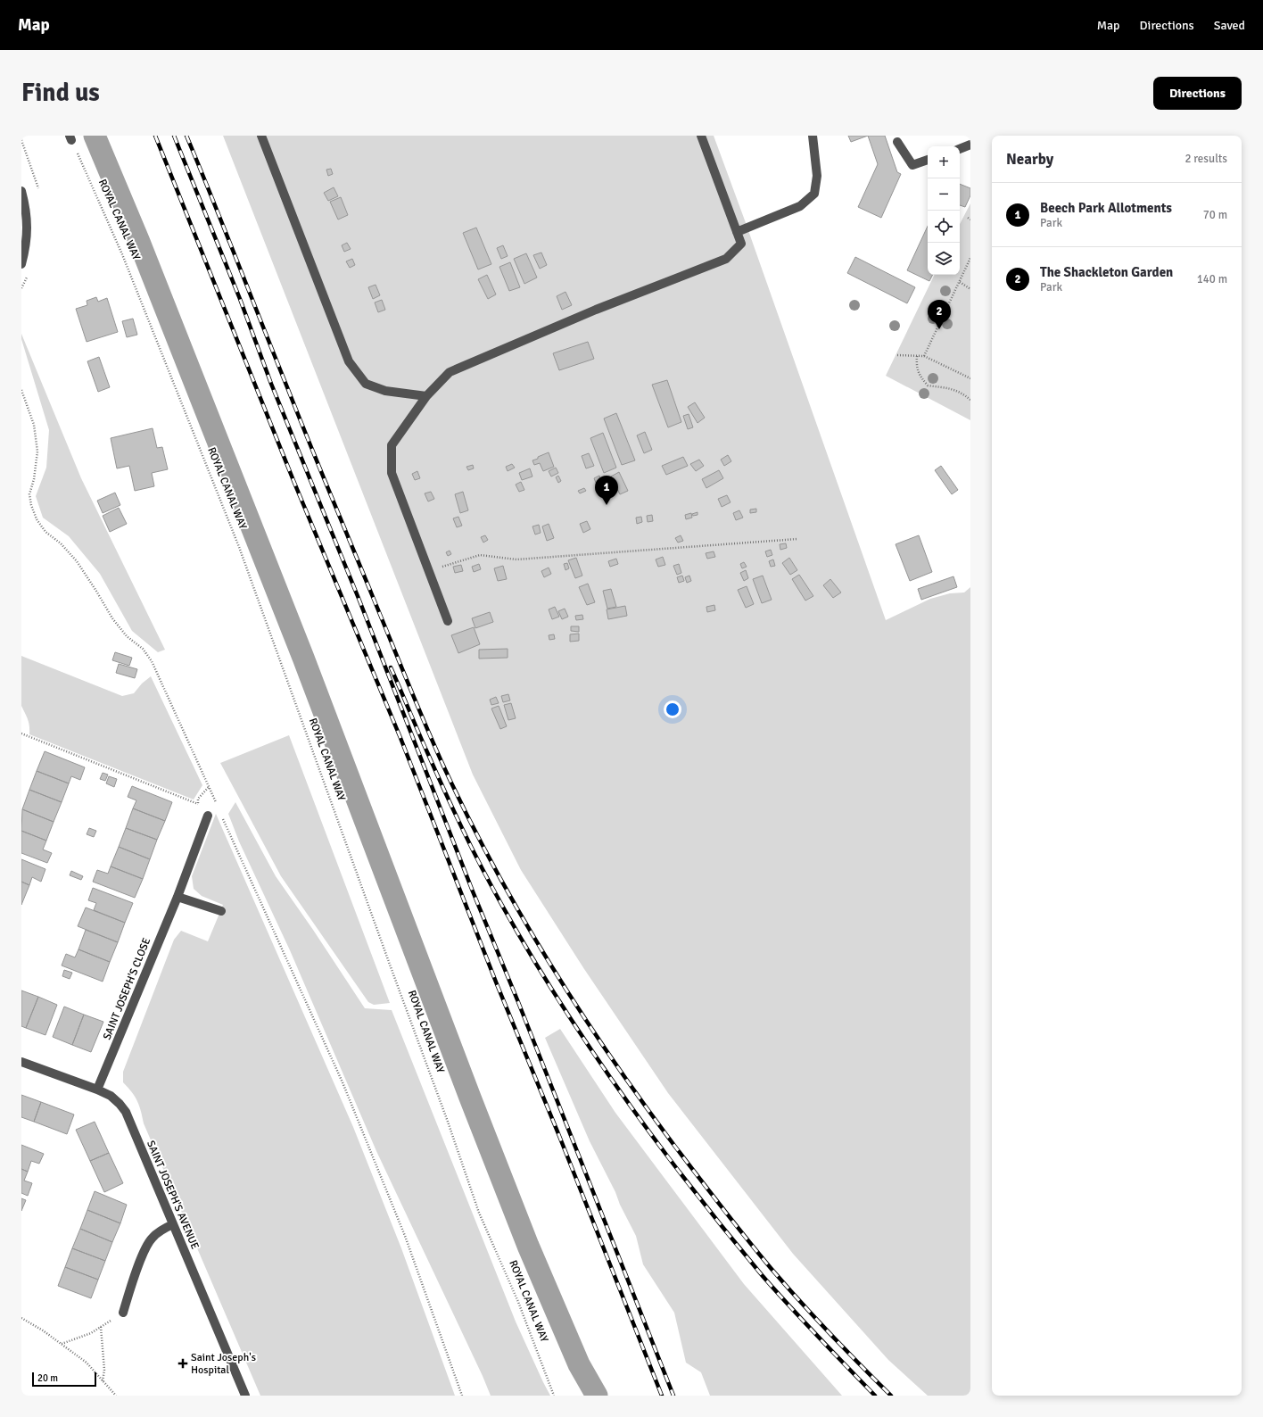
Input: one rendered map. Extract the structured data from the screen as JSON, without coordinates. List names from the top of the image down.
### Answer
{
  "streets": {
    "street": ["SAINT JOSEPH'S CLOSE", "SAINT JOSEPH'S AVENUE"],
    "path": ["ROYAL CANAL WAY"]
  },
  "crossings": [
    ["SAINT JOSEPH'S CLOSE", "SAINT JOSEPH'S AVENUE"]
  ],
  "places": {
    "health": ["Saint Joseph's Hospital"]
  },
  "scale_bar": "20 m",
  "page": {
    "header": "Map",
    "nav": ["Map", "Directions", "Saved"],
    "buttons": "Directions",
    "title": "Find us",
    "heading": ["Nearby", "2 results"],
    "map_buttons": ["+", "−"],
    "list": [
      {
        "mark": "1",
        "name": "Beech Park Allotments",
        "note": "Park",
        "value": "70 m"
      },
      {
        "mark": "2",
        "name": "The Shackleton Garden",
        "note": "Park",
        "value": "140 m"
      }
    ],
    "pins": ["2", "1"],
    "scale": "20 m"
  }
}
